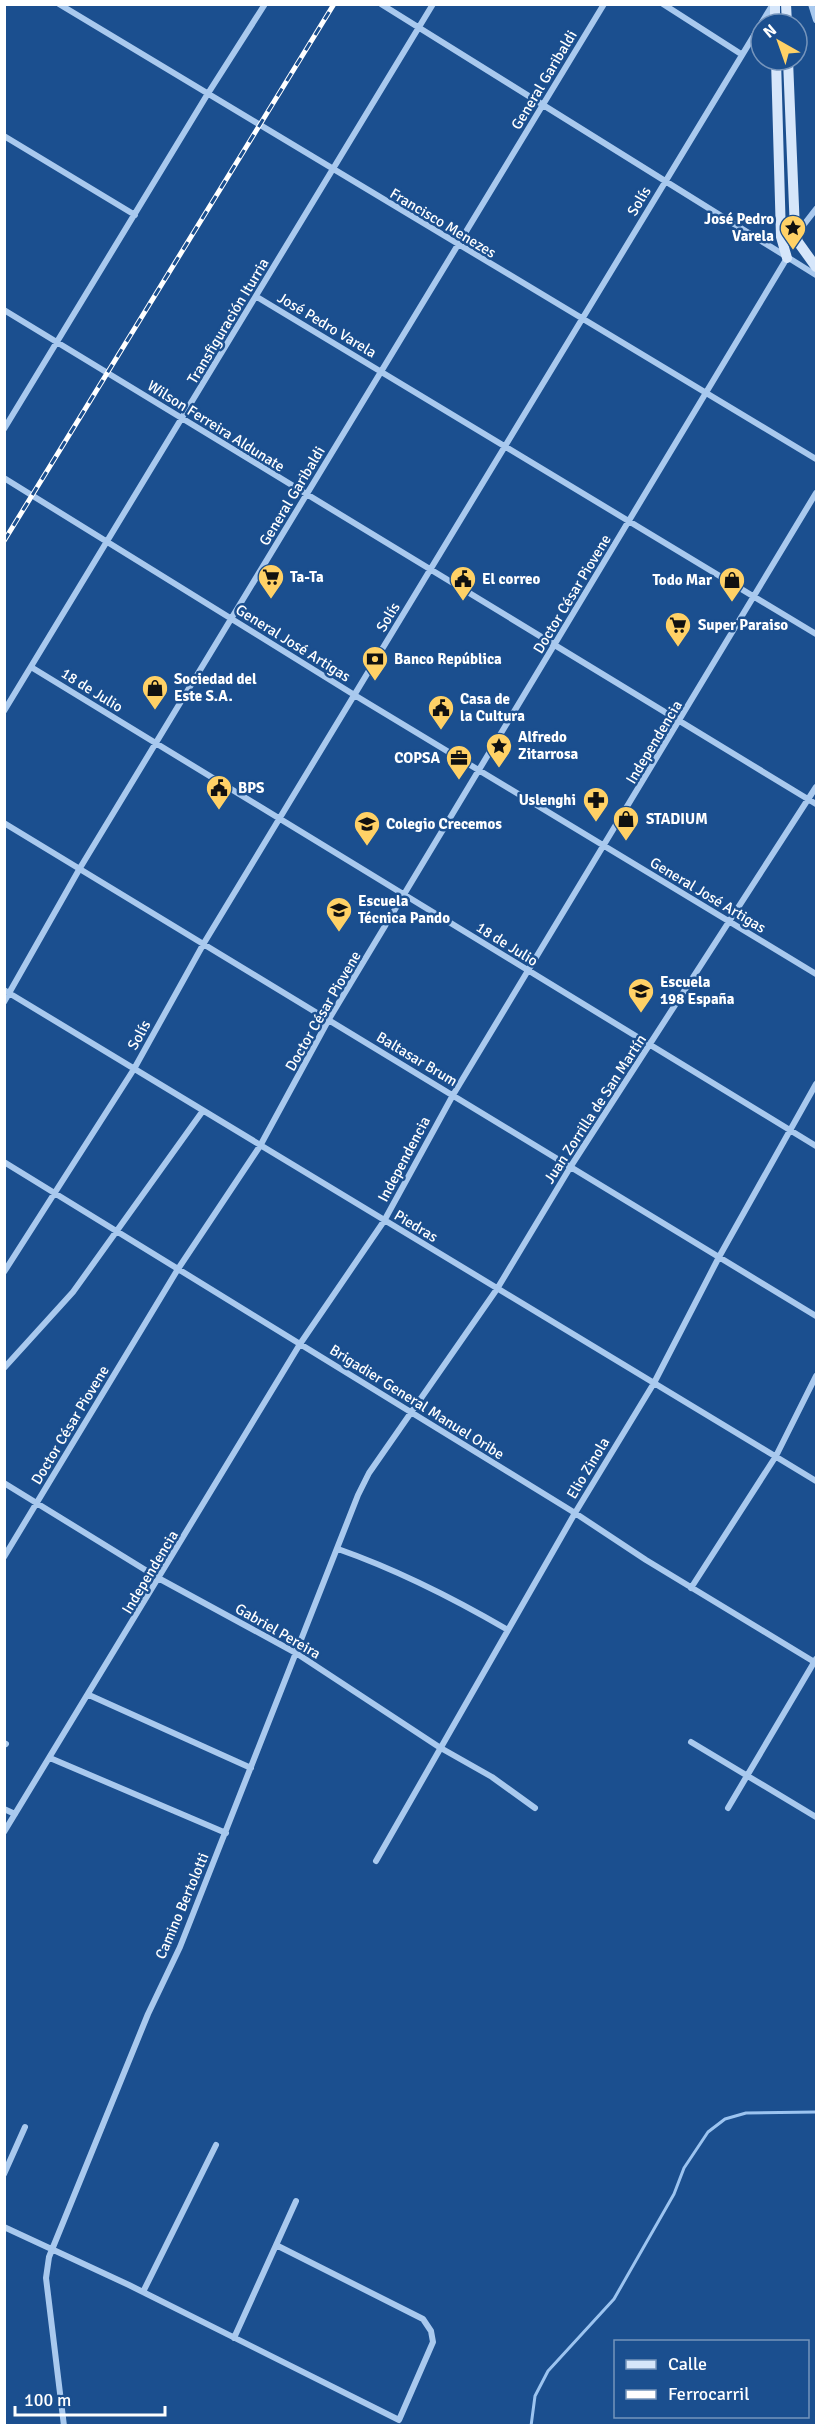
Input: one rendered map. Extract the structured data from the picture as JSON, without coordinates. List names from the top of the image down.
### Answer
{
  "streets": {
    "street": [
      "General Garibaldi",
      "Solís",
      "Francisco Menezes",
      "Transfiguración Iturria",
      "José Pedro Varela",
      "Wilson Ferreira Aldunate",
      "Doctor César Piovene",
      "General José Artigas",
      "18 de Julio",
      "Independencia",
      "Baltasar Brum",
      "Juan Zorrilla de San Martín",
      "Piedras",
      "Brigadier General Manuel Oribe",
      "Elio Zinola",
      "Gabriel Pereira",
      "Camino Bertolotti"
    ]
  },
  "crossings": [
    ["General Garibaldi", "Francisco Menezes"],
    ["General Garibaldi", "José Pedro Varela"],
    ["General Garibaldi", "Wilson Ferreira Aldunate"],
    ["General Garibaldi", "General José Artigas"],
    ["General Garibaldi", "18 de Julio"],
    ["General Garibaldi", "Baltasar Brum"],
    ["General Garibaldi", "Piedras"],
    ["Solís", "Francisco Menezes"],
    ["Solís", "José Pedro Varela"],
    ["Solís", "Wilson Ferreira Aldunate"],
    ["Solís", "General José Artigas"],
    ["Solís", "18 de Julio"],
    ["Solís", "Baltasar Brum"],
    ["Solís", "Piedras"],
    ["Solís", "Brigadier General Manuel Oribe"],
    ["Francisco Menezes", "Transfiguración Iturria"],
    ["Francisco Menezes", "Doctor César Piovene"],
    ["Transfiguración Iturria", "José Pedro Varela"],
    ["Transfiguración Iturria", "Wilson Ferreira Aldunate"],
    ["Transfiguración Iturria", "General José Artigas"],
    ["Transfiguración Iturria", "18 de Julio"],
    ["José Pedro Varela", "Doctor César Piovene"],
    ["José Pedro Varela", "Independencia"],
    ["Wilson Ferreira Aldunate", "Doctor César Piovene"],
    ["Wilson Ferreira Aldunate", "Independencia"],
    ["Wilson Ferreira Aldunate", "Juan Zorrilla de San Martín"],
    ["Doctor César Piovene", "General José Artigas"],
    ["Doctor César Piovene", "18 de Julio"],
    ["Doctor César Piovene", "Baltasar Brum"],
    ["Doctor César Piovene", "Piedras"],
    ["Doctor César Piovene", "Brigadier General Manuel Oribe"],
    ["Doctor César Piovene", "Gabriel Pereira"],
    ["General José Artigas", "Independencia"],
    ["General José Artigas", "Juan Zorrilla de San Martín"],
    ["18 de Julio", "Independencia"],
    ["18 de Julio", "Juan Zorrilla de San Martín"],
    ["18 de Julio", "Elio Zinola"],
    ["Independencia", "Baltasar Brum"],
    ["Independencia", "Piedras"],
    ["Independencia", "Brigadier General Manuel Oribe"],
    ["Independencia", "Gabriel Pereira"],
    ["Baltasar Brum", "Juan Zorrilla de San Martín"],
    ["Baltasar Brum", "Elio Zinola"],
    ["Juan Zorrilla de San Martín", "Piedras"],
    ["Juan Zorrilla de San Martín", "Brigadier General Manuel Oribe"],
    ["Juan Zorrilla de San Martín", "Camino Bertolotti"],
    ["Piedras", "Elio Zinola"],
    ["Brigadier General Manuel Oribe", "Elio Zinola"],
    ["Brigadier General Manuel Oribe", "Camino Bertolotti"],
    ["Elio Zinola", "Gabriel Pereira"],
    ["Gabriel Pereira", "Camino Bertolotti"]
  ],
  "places": {
    "place": ["José Pedro Varela", "Alfredo Zitarrosa"],
    "supermarket": ["Ta-Ta", "Super Paraiso"],
    "public building": ["El correo", "Casa de la Cultura", "BPS"],
    "shop": ["Todo Mar", "Sociedad del Este S.A.", "STADIUM"],
    "bank": ["Banco República"],
    "office": ["COPSA"],
    "pharmacy": ["Uslenghi"],
    "school or university": ["Colegio Crecemos", "Escuela Técnica Pando", "Escuela 198 España"]
  },
  "legend": ["Calle", "Ferrocarril"],
  "scale_bar": "100 m",
  "north": "top left"
}
